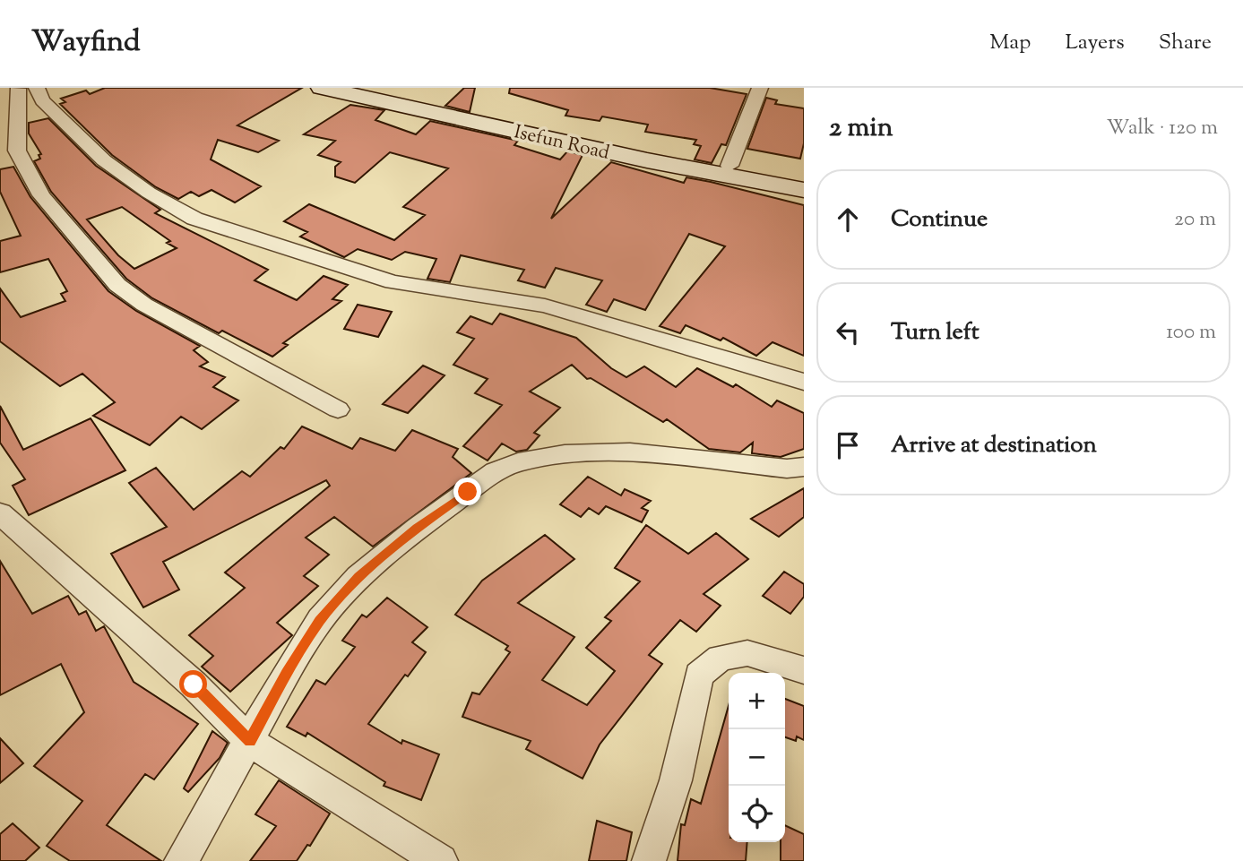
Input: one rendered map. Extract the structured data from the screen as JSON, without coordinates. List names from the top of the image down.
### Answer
{
  "streets": {
    "street": ["Isefun Road"]
  },
  "page": {
    "header": "Wayfind",
    "nav": ["Map", "Layers", "Share"],
    "heading": ["2 min", "Walk · 120 m"],
    "list": [
      ["Continue", "20 m"],
      ["Turn left", "100 m"],
      "Arrive at destination"
    ],
    "map_buttons": ["+", "−"]
  }
}
